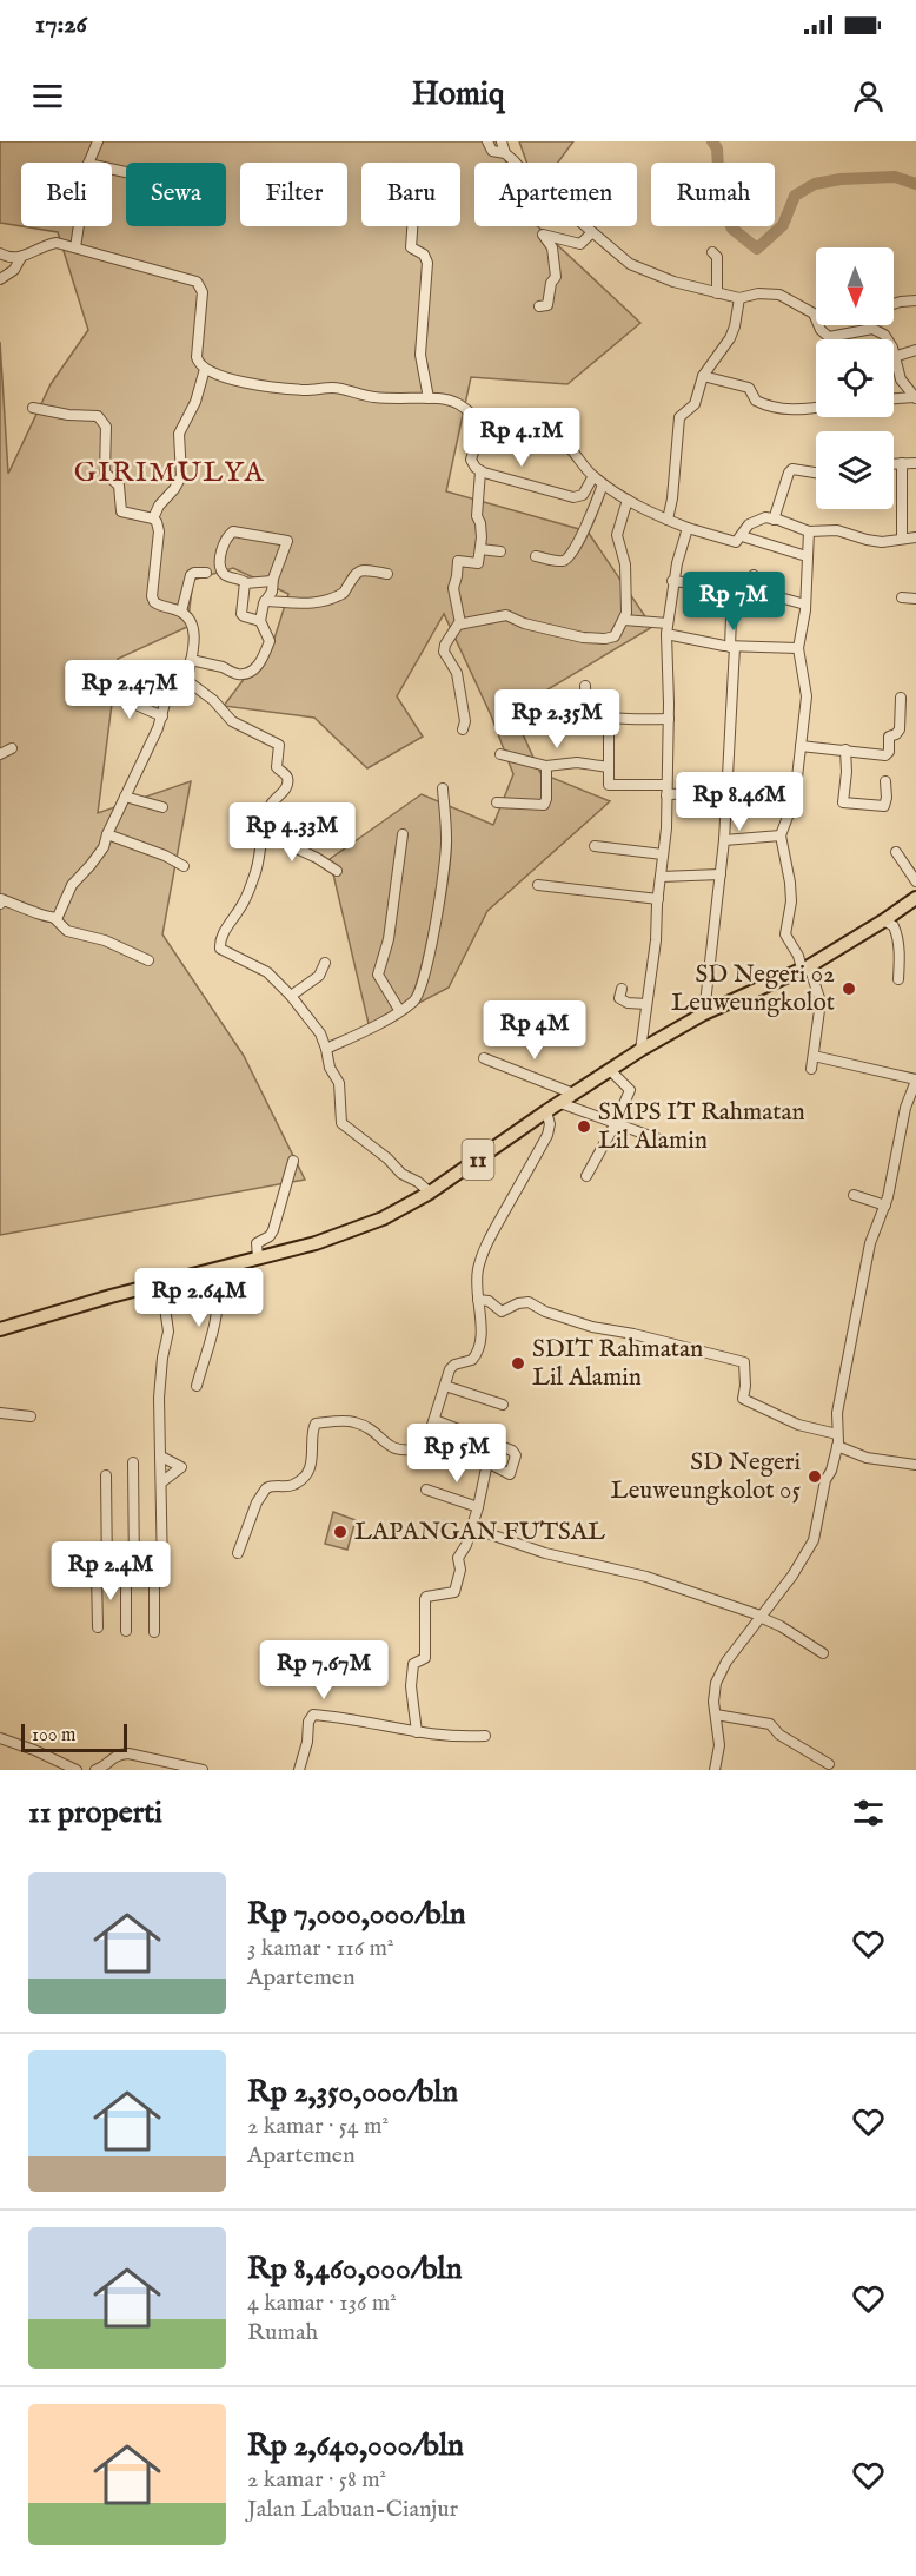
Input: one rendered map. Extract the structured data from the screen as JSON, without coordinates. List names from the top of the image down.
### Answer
{
  "streets": {
    "highway": ["11"]
  },
  "districts": ["GIRIMULYA"],
  "places": [
    "SD Negeri 02 Leuweungkolot",
    "SMPS IT Rahmatan Lil Alamin",
    "SDIT Rahmatan Lil Alamin",
    "SD Negeri Leuweungkolot 05",
    "LAPANGAN FUTSAL"
  ],
  "scale_bar": "100 m",
  "north": "bottom",
  "page": {
    "status": "17:26",
    "header": "Homiq",
    "chip": [
      "Beli",
      "Sewa",
      "Filter",
      "Baru",
      "Apartemen",
      "Rumah"
    ],
    "price": [
      "Rp 4.1M",
      "Rp 7M",
      "Rp 2.47M",
      "Rp 2.35M",
      "Rp 8.46M",
      "Rp 4.33M",
      "Rp 4M",
      "Rp 2.64M",
      "Rp 5M",
      "Rp 2.4M",
      "Rp 7.67M"
    ],
    "scale": "100 m",
    "heading": "11 properti",
    "list": [
      {
        "name": "Rp 7,000,000/bln",
        "note": "3 kamar · 116 m² · Apartemen"
      },
      {
        "name": "Rp 2,350,000/bln",
        "note": "2 kamar · 54 m² · Apartemen"
      },
      {
        "name": "Rp 8,460,000/bln",
        "note": "4 kamar · 136 m² · Rumah"
      },
      {
        "name": "Rp 2,640,000/bln",
        "note": "2 kamar · 58 m² · Jalan Labuan-Cianjur"
      }
    ]
  }
}
